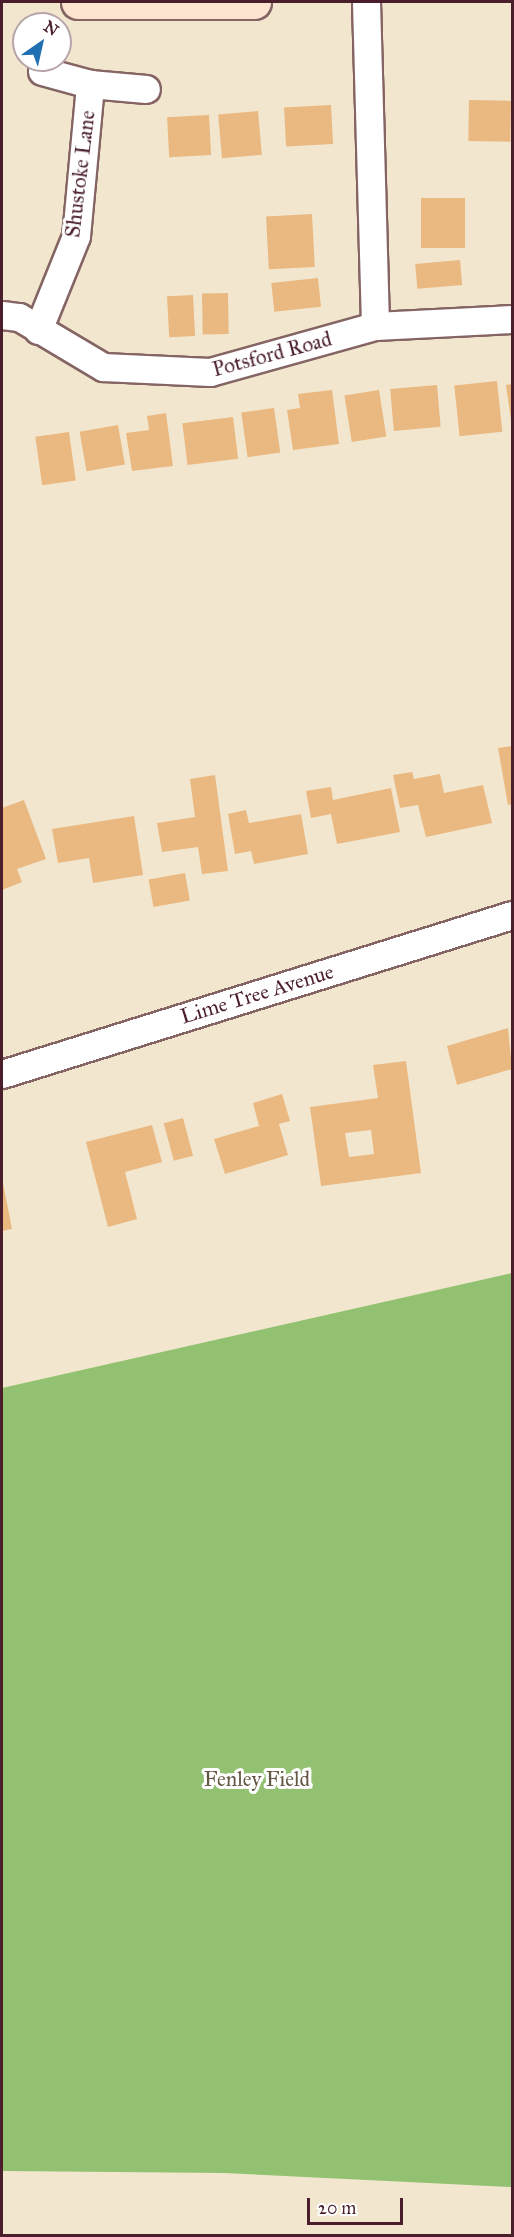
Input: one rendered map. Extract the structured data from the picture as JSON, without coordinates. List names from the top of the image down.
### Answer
{
  "streets": {
    "street": ["Shustoke Lane", "Potsford Road", "Lime Tree Avenue"]
  },
  "crossings": [
    ["Shustoke Lane", "Potsford Road"]
  ],
  "parks": ["Fenley Field"],
  "scale_bar": "20 m",
  "north": "top right"
}
